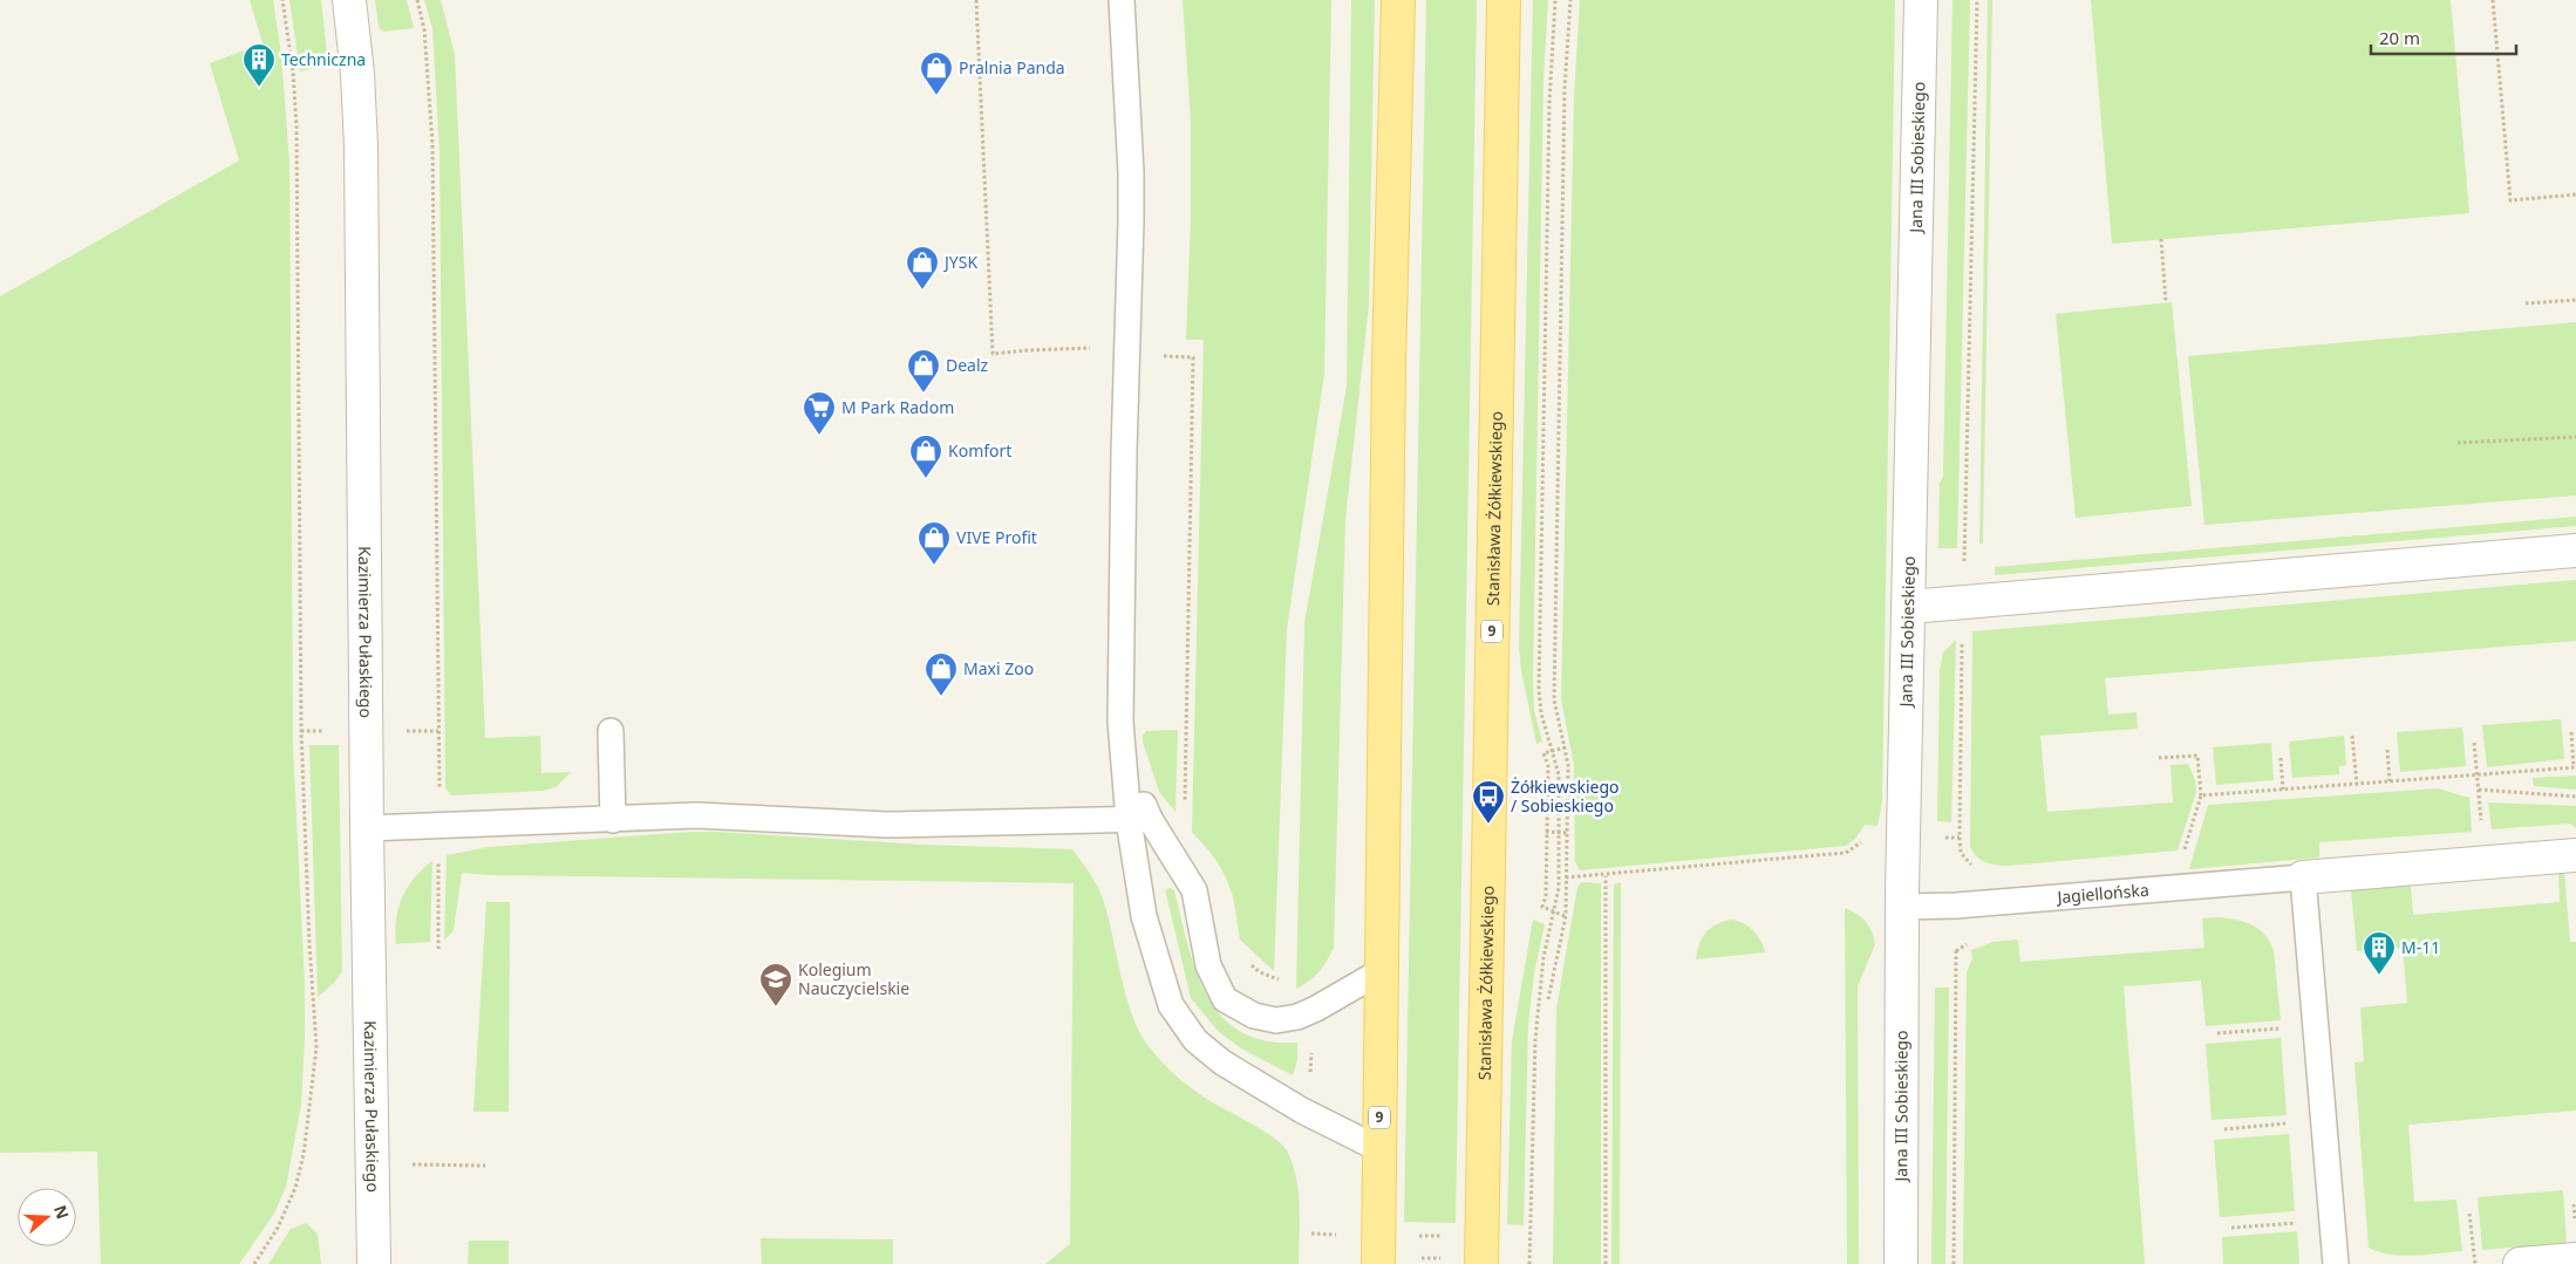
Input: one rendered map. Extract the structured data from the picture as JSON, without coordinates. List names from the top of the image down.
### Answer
{
  "streets": {
    "main road": ["Stanisława Żółkiewskiego", "9"],
    "street": ["Jana III Sobieskiego", "Kazimierza Pułaskiego", "Jagiellońska"]
  },
  "crossings": [
    ["Jana III Sobieskiego", "Jagiellońska"]
  ],
  "places": {
    "building": ["Techniczna", "M-11"],
    "shop": [
      "Pralnia Panda",
      "JYSK",
      "Dealz",
      "Komfort",
      "VIVE Profit",
      "Maxi Zoo"
    ],
    "supermarket": ["M Park Radom"],
    "bus stop": ["Żółkiewskiego / Sobieskiego"],
    "school or university": ["Kolegium Nauczycielskie"]
  },
  "scale_bar": "20 m",
  "north": "right"
}
